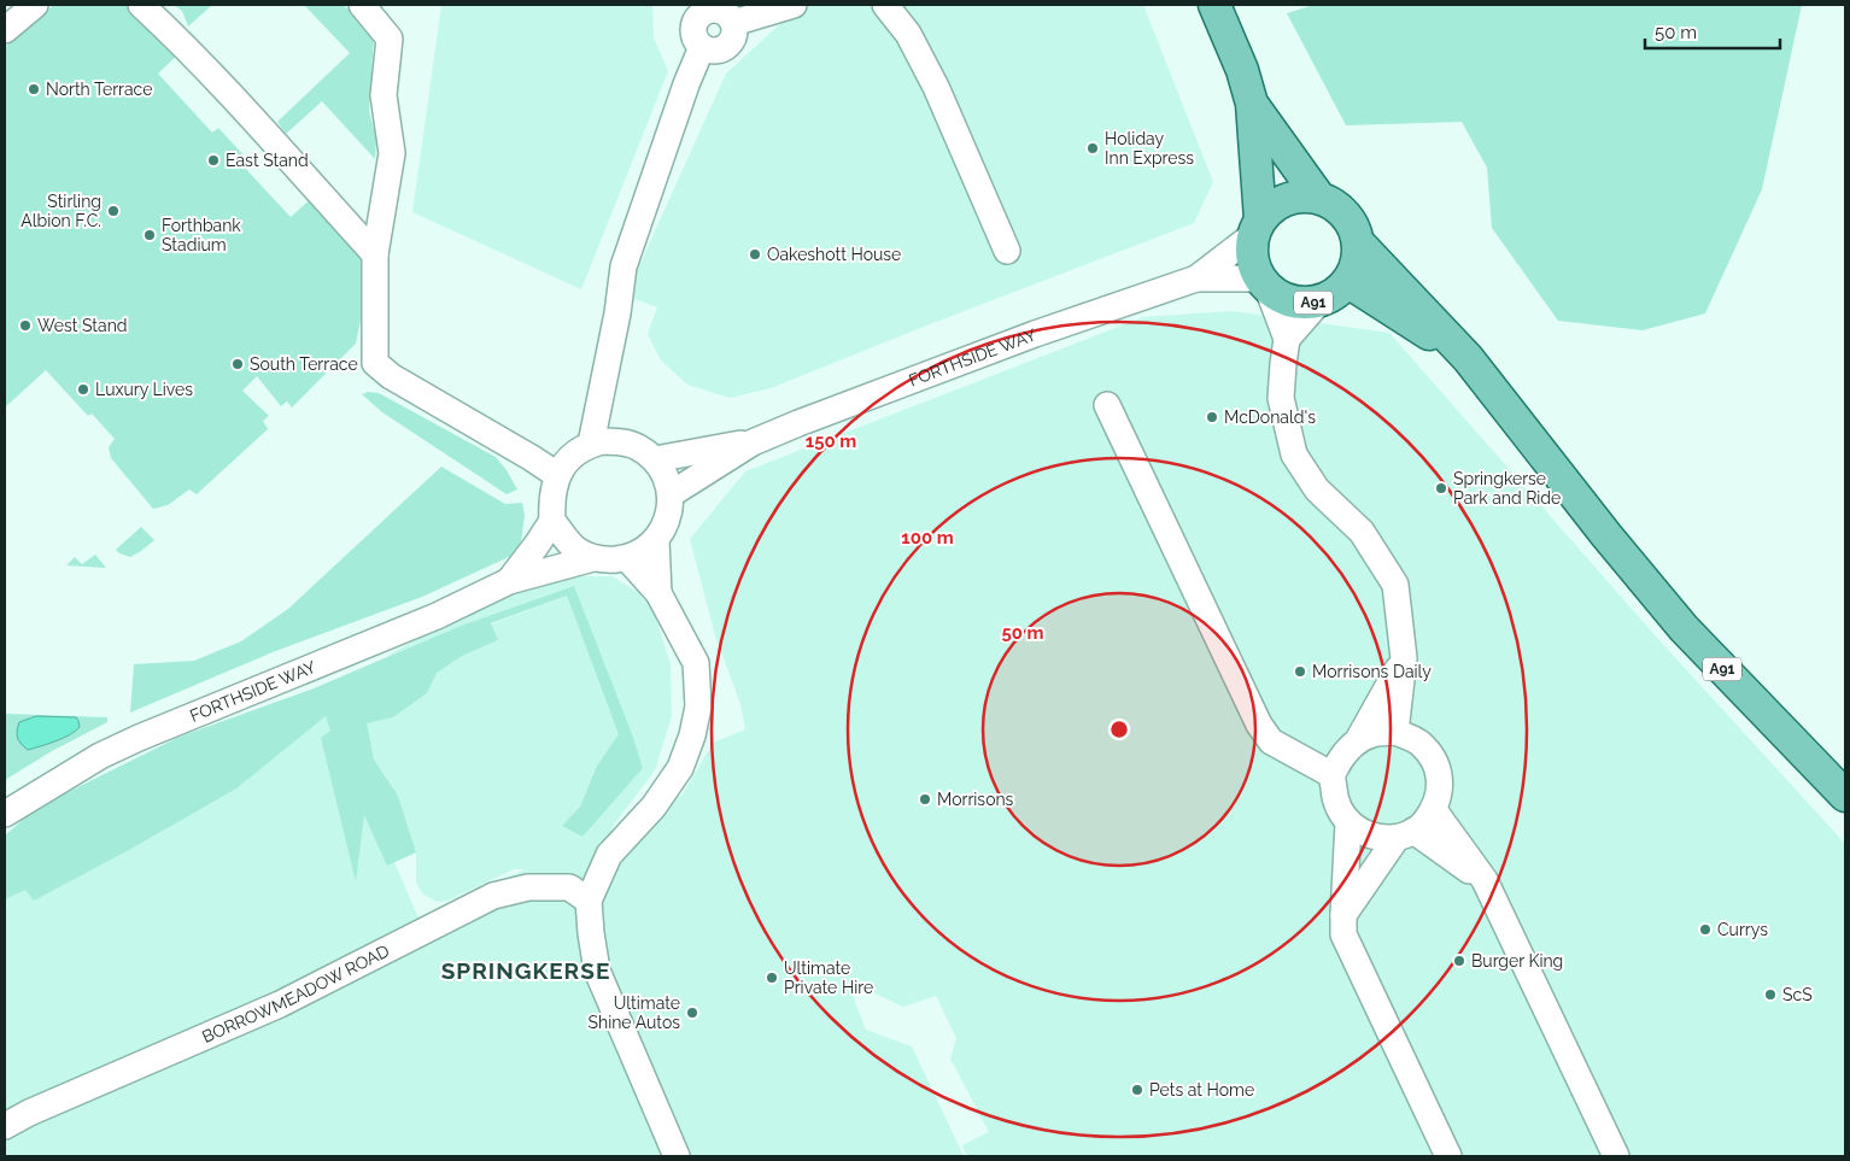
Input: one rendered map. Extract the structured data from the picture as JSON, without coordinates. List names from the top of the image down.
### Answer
{
  "streets": {
    "main road": ["A91"],
    "street": ["FORTHSIDE WAY", "BORROWMEADOW ROAD"]
  },
  "crossings": [
    ["A91", "FORTHSIDE WAY"]
  ],
  "districts": ["SPRINGKERSE"],
  "places": [
    "North Terrace",
    "Holiday Inn Express",
    "East Stand",
    "Stirling Albion F.C.",
    "Forthbank Stadium",
    "Oakeshott House",
    "West Stand",
    "South Terrace",
    "Luxury Lives",
    "McDonald's",
    "Springkerse Park and Ride",
    "Morrisons Daily",
    "Morrisons",
    "Currys",
    "Burger King",
    "Ultimate Private Hire",
    "ScS",
    "Ultimate Shine Autos",
    "Pets at Home"
  ],
  "scale_bar": "50 m",
  "rings": ["150 m", "100 m", "50 m"]
}
